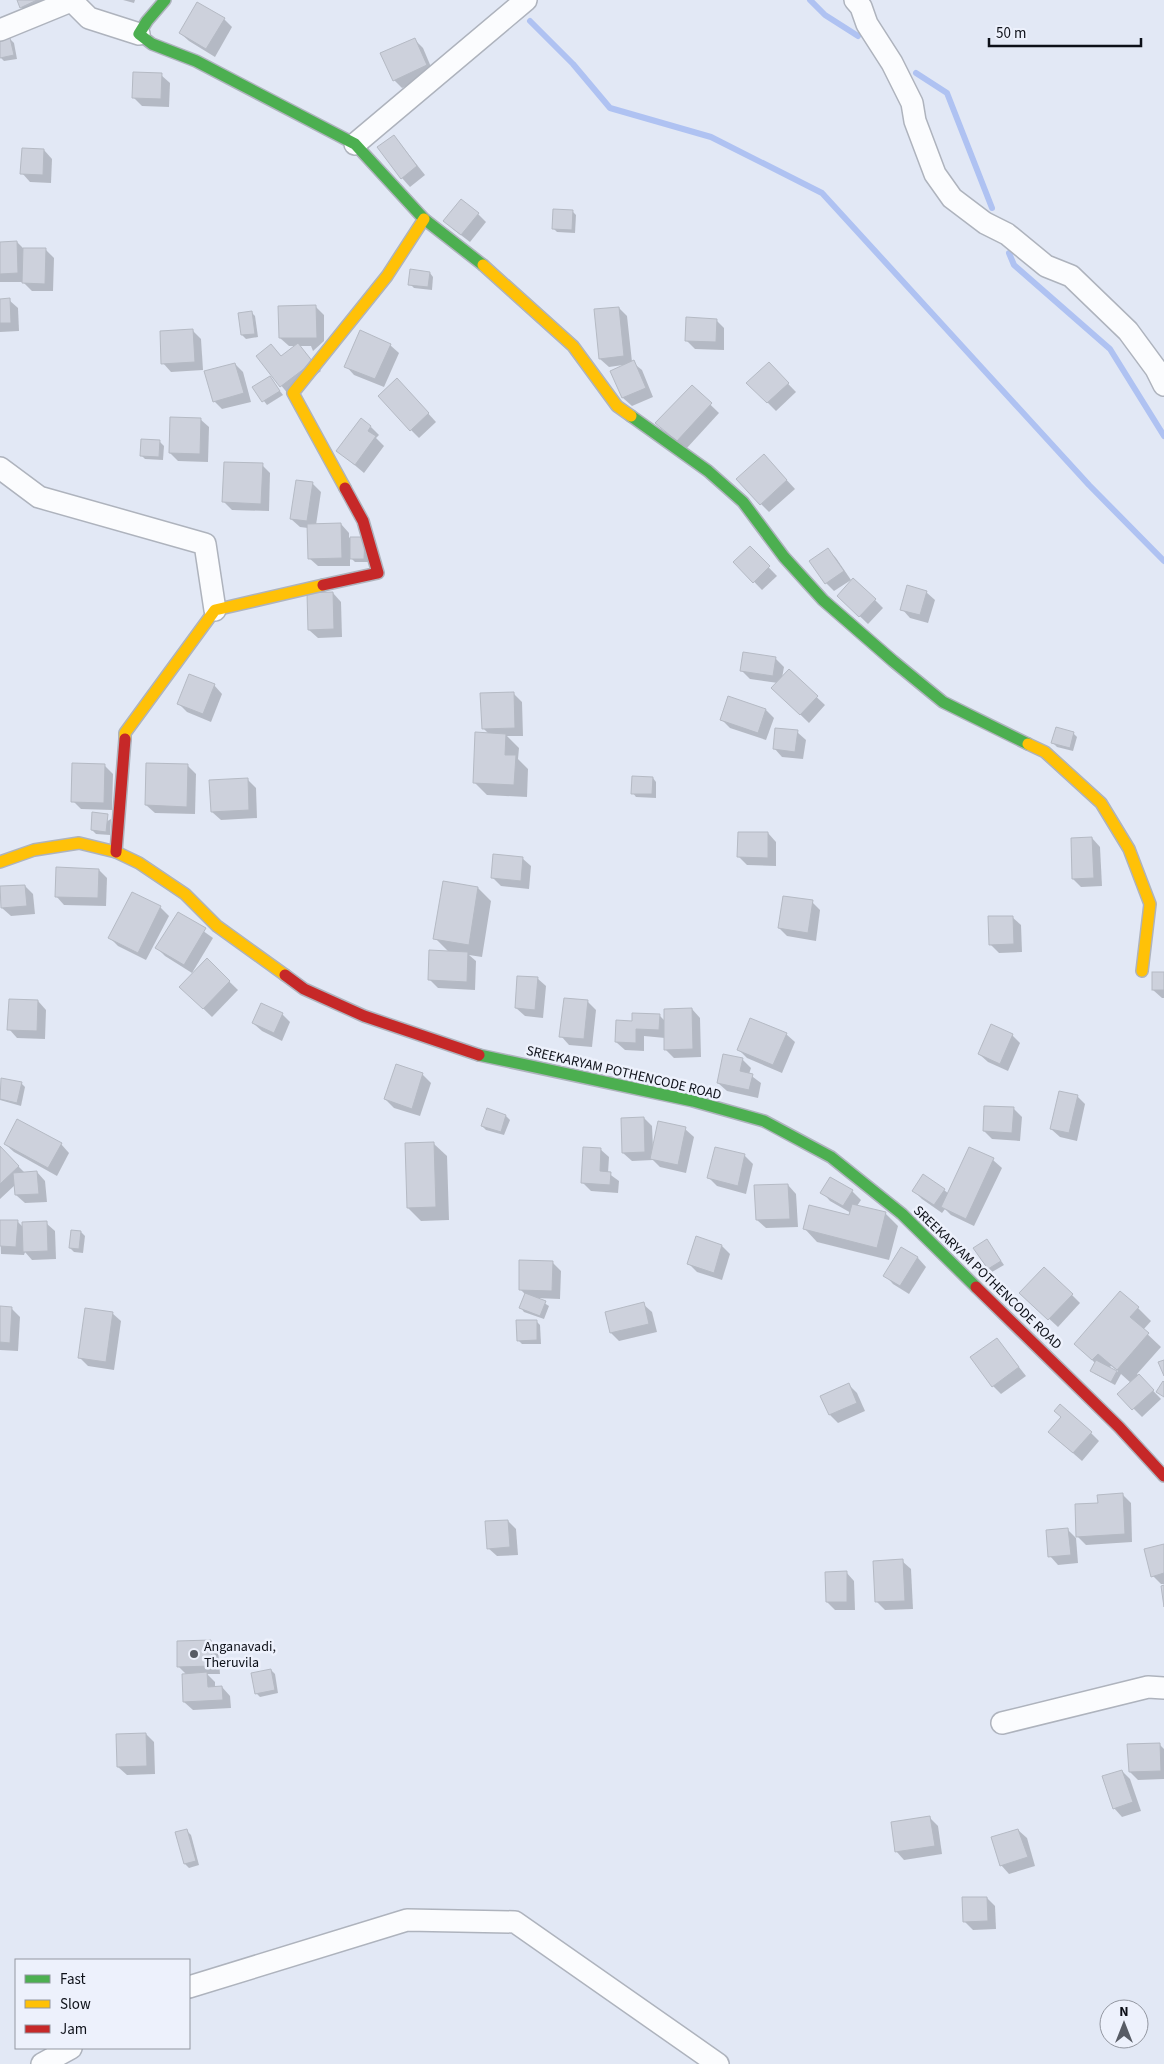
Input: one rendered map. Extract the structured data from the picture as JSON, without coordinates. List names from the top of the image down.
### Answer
{
  "streets": {
    "street": ["SREEKARYAM POTHENCODE ROAD"]
  },
  "places": ["Anganavadi, Theruvila"],
  "legend": ["Fast", "Slow", "Jam"],
  "scale_bar": "50 m",
  "north": "top"
}
